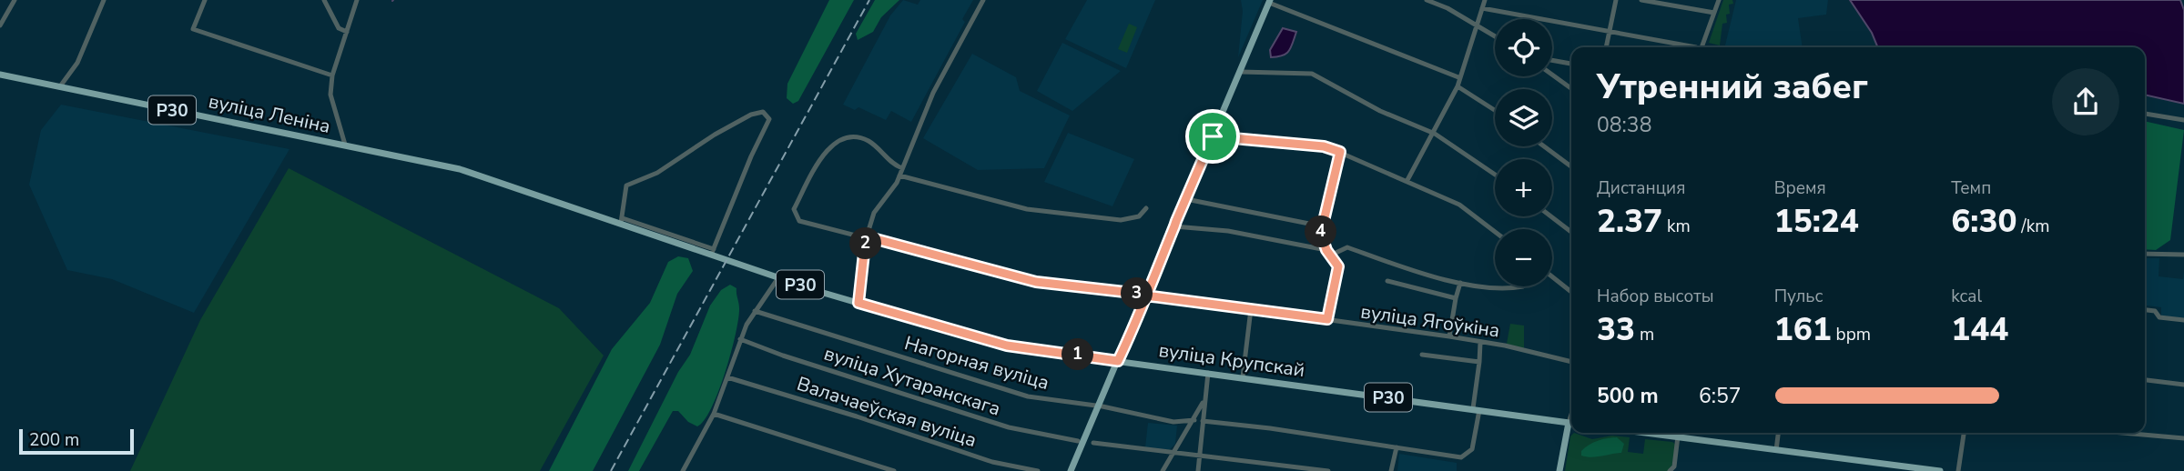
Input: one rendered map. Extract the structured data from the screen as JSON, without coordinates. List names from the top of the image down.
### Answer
{
  "streets": {
    "main road": ["Р30", "вуліца Леніна", "вуліца Крупскай"],
    "street": [
      "вуліца Ягоўкіна",
      "Нагорная вуліца",
      "вуліца Хутаранскага",
      "Валачаеўская вуліца"
    ]
  },
  "crossings": [
    ["Р30", "вуліца Леніна"],
    ["Р30", "вуліца Крупскай"]
  ],
  "scale_bar": "200 m",
  "page": {
    "map_buttons": ["+", "−"],
    "heading": ["Утренний забег", "08:38"],
    "stats": [
      ["Дистанция", "2.37 km"],
      ["Время", "15:24"],
      ["Темп", "6:30 /km"],
      ["Набор высоты", "33 m"],
      ["Пульс", "161 bpm"],
      ["kcal", "144"]
    ],
    "pins": [
      "4",
      "2",
      "3",
      "1"
    ],
    "list": [
      {
        "name": "500 m",
        "note": "6:57"
      }
    ],
    "scale": "200 m"
  }
}
